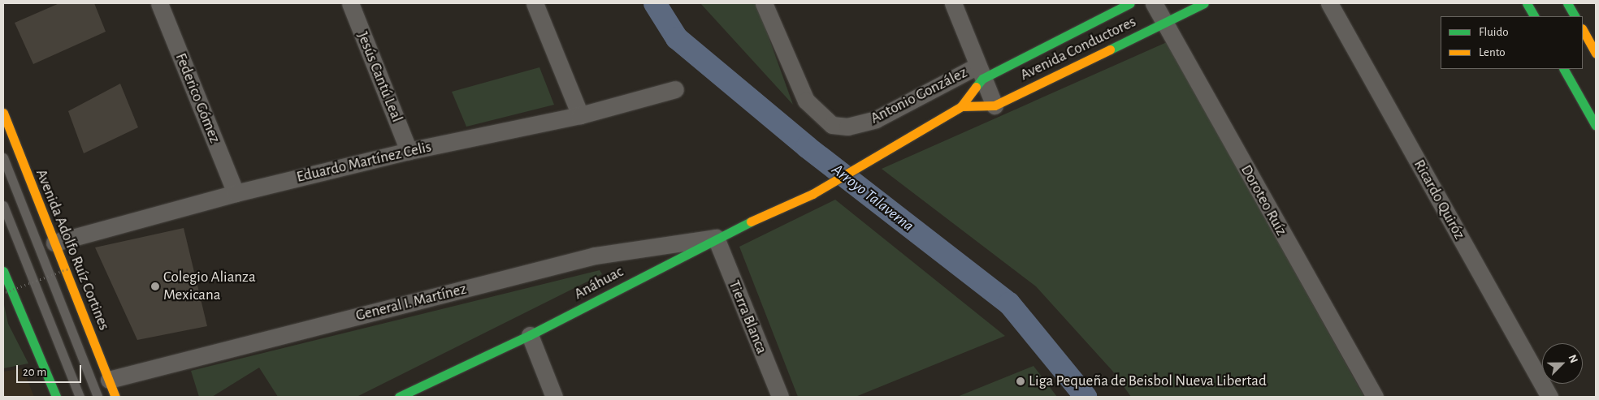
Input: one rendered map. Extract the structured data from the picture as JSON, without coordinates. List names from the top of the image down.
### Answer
{
  "streets": {
    "street": [
      "Avenida Conductores",
      "Jesús Cantú Leal",
      "Antonio González",
      "Federico Gómez",
      "Eduardo Martínez Celis",
      "Ricardo Quiróz",
      "Doroteo Ruíz",
      "Avenida Adolfo Ruíz Cortines",
      "Anáhuac",
      "General I. Martínez",
      "Tierra Blanca"
    ]
  },
  "crossings": [
    ["Avenida Conductores", "Antonio González"],
    ["Avenida Conductores", "Doroteo Ruíz"],
    ["Avenida Conductores", "Anáhuac"],
    ["Jesús Cantú Leal", "Eduardo Martínez Celis"],
    ["Federico Gómez", "Eduardo Martínez Celis"],
    ["Eduardo Martínez Celis", "Avenida Adolfo Ruíz Cortines"],
    ["Avenida Adolfo Ruíz Cortines", "General I. Martínez"],
    ["Anáhuac", "General I. Martínez"],
    ["Anáhuac", "Tierra Blanca"],
    ["General I. Martínez", "Tierra Blanca"]
  ],
  "water": ["Arroyo Talaverna"],
  "places": ["Colegio Alianza Mexicana", "Liga Pequeña de Beisbol Nueva Libertad"],
  "legend": ["Fluido", "Lento"],
  "scale_bar": "20 m",
  "north": "top right"
}
